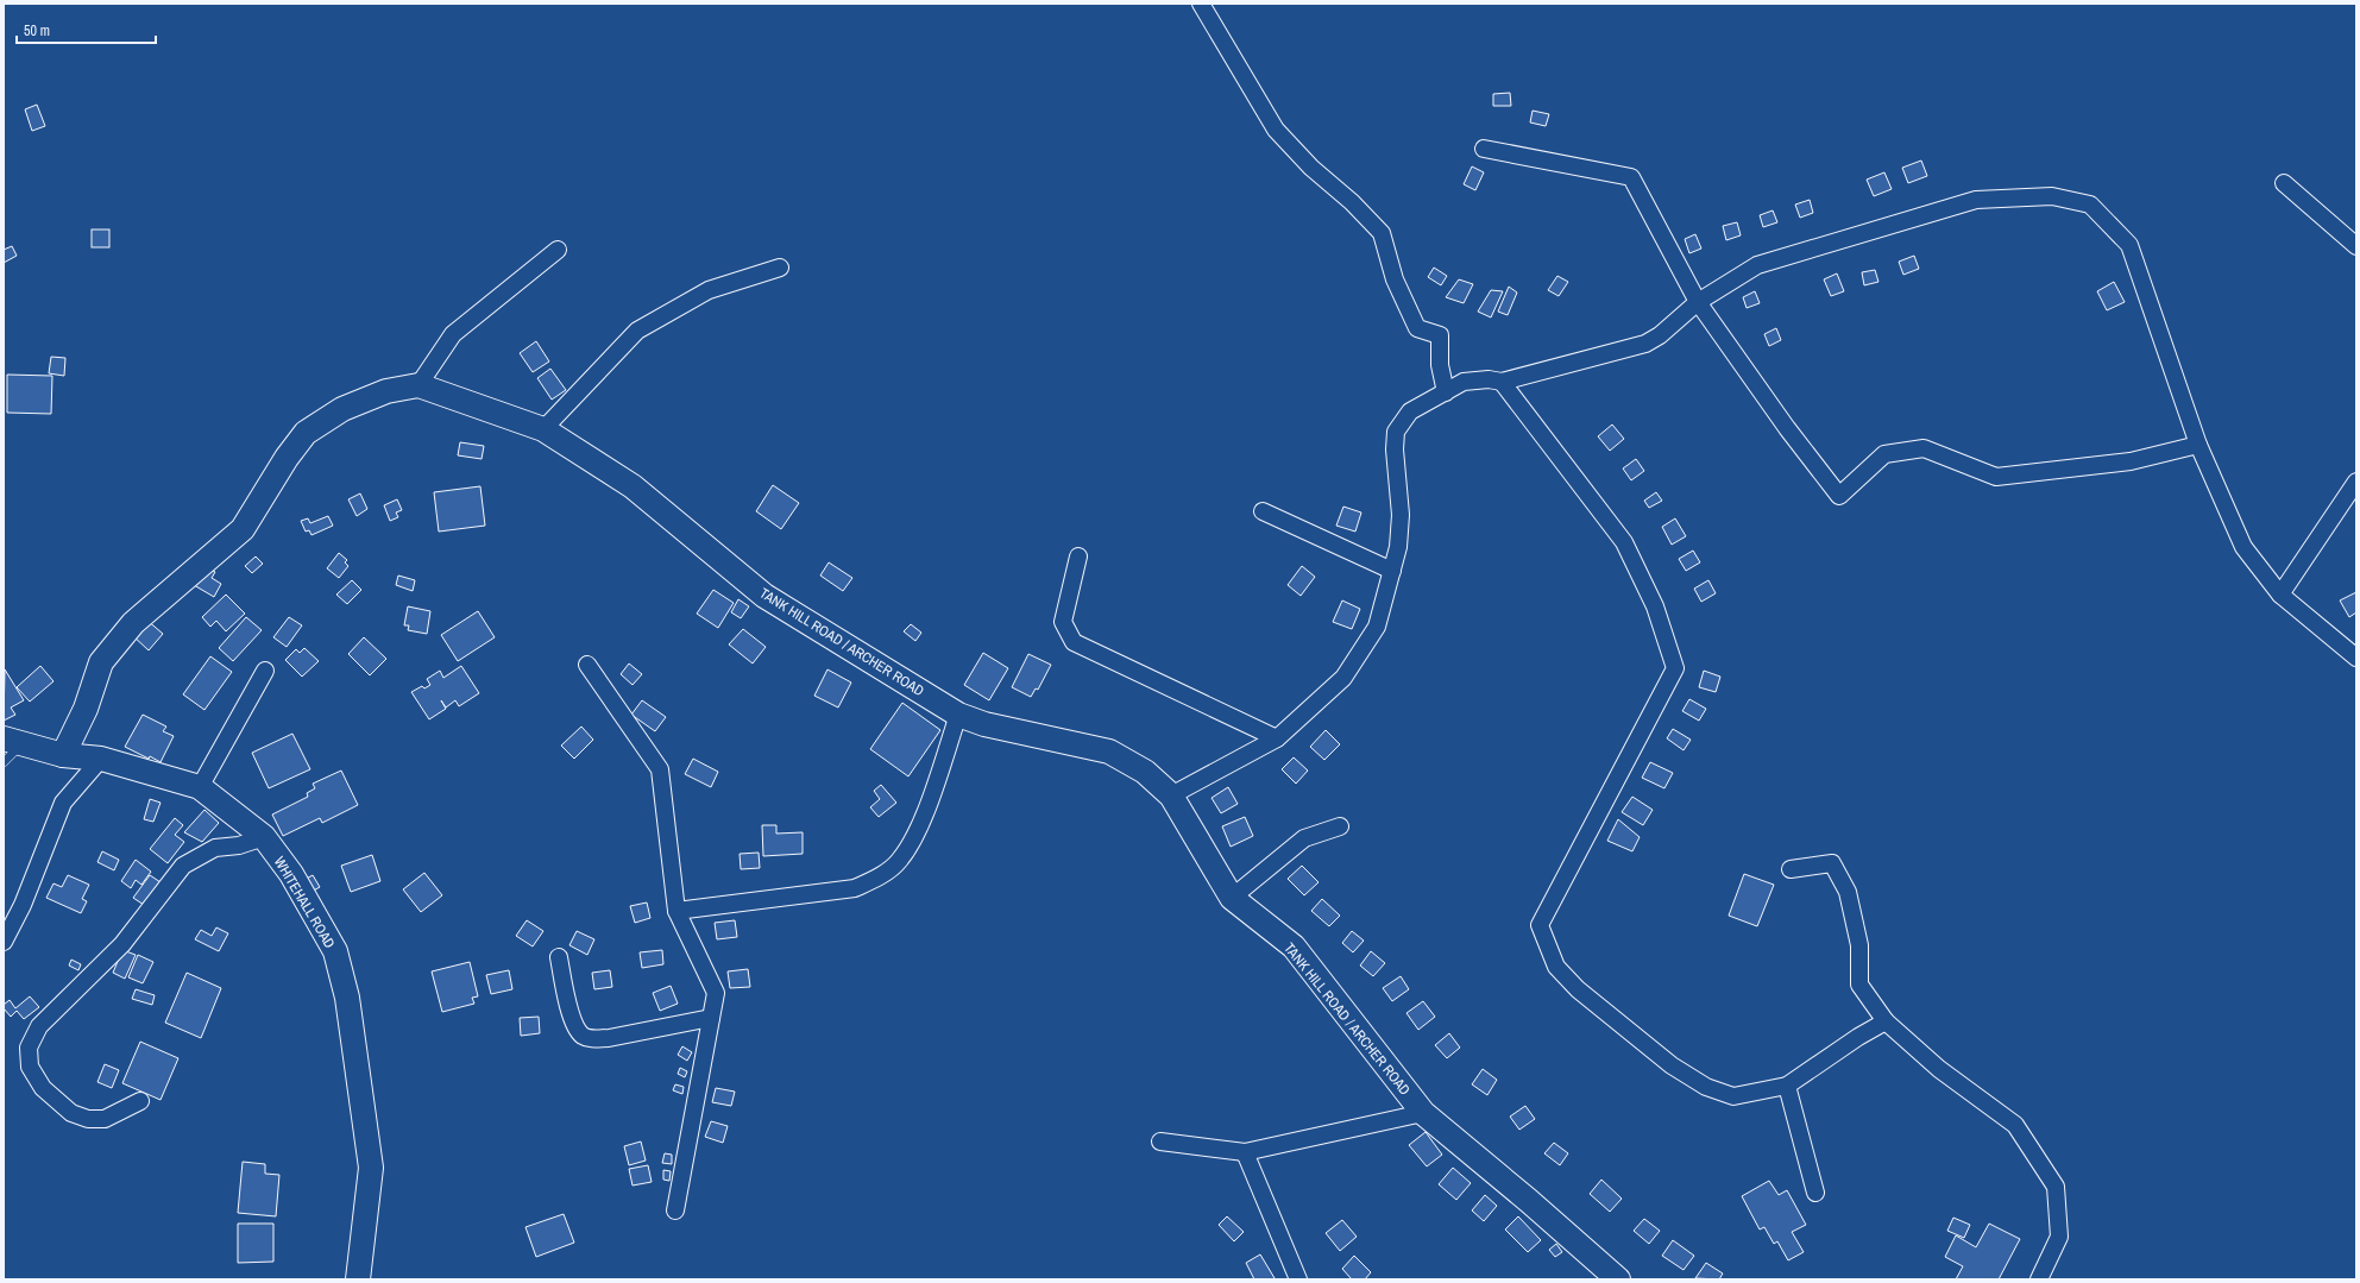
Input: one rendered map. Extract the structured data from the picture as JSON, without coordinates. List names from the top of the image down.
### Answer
{
  "streets": {
    "street": ["TANK HILL ROAD / ARCHER ROAD", "WHITEHALL ROAD"]
  },
  "crossings": [
    ["TANK HILL ROAD / ARCHER ROAD", "WHITEHALL ROAD"]
  ],
  "scale_bar": "50 m"
}
